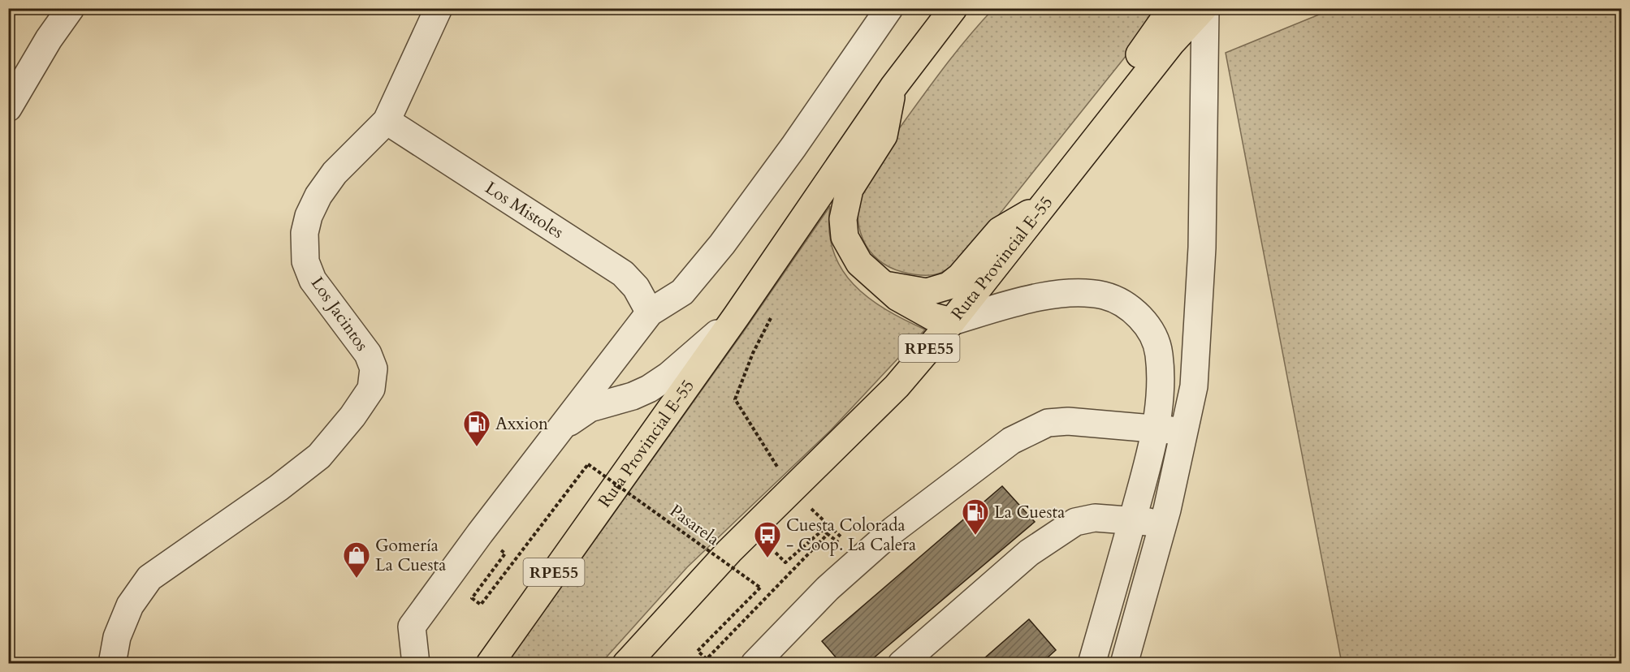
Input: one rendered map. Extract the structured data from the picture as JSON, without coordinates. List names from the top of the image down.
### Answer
{
  "streets": {
    "main road": ["Ruta Provincial E-55", "RPE55"],
    "street": ["Los Mistoles", "Los Jacintos"],
    "path": ["Pasarela"]
  },
  "crossings": [
    ["Los Mistoles", "Los Jacintos"],
    ["Ruta Provincial E-55", "RPE55"]
  ],
  "places": {
    "fuel station": ["Axxion", "La Cuesta"],
    "bus stop": ["Cuesta Colorada - Coop. La Calera"],
    "shop": ["Gomería La Cuesta"]
  }
}
